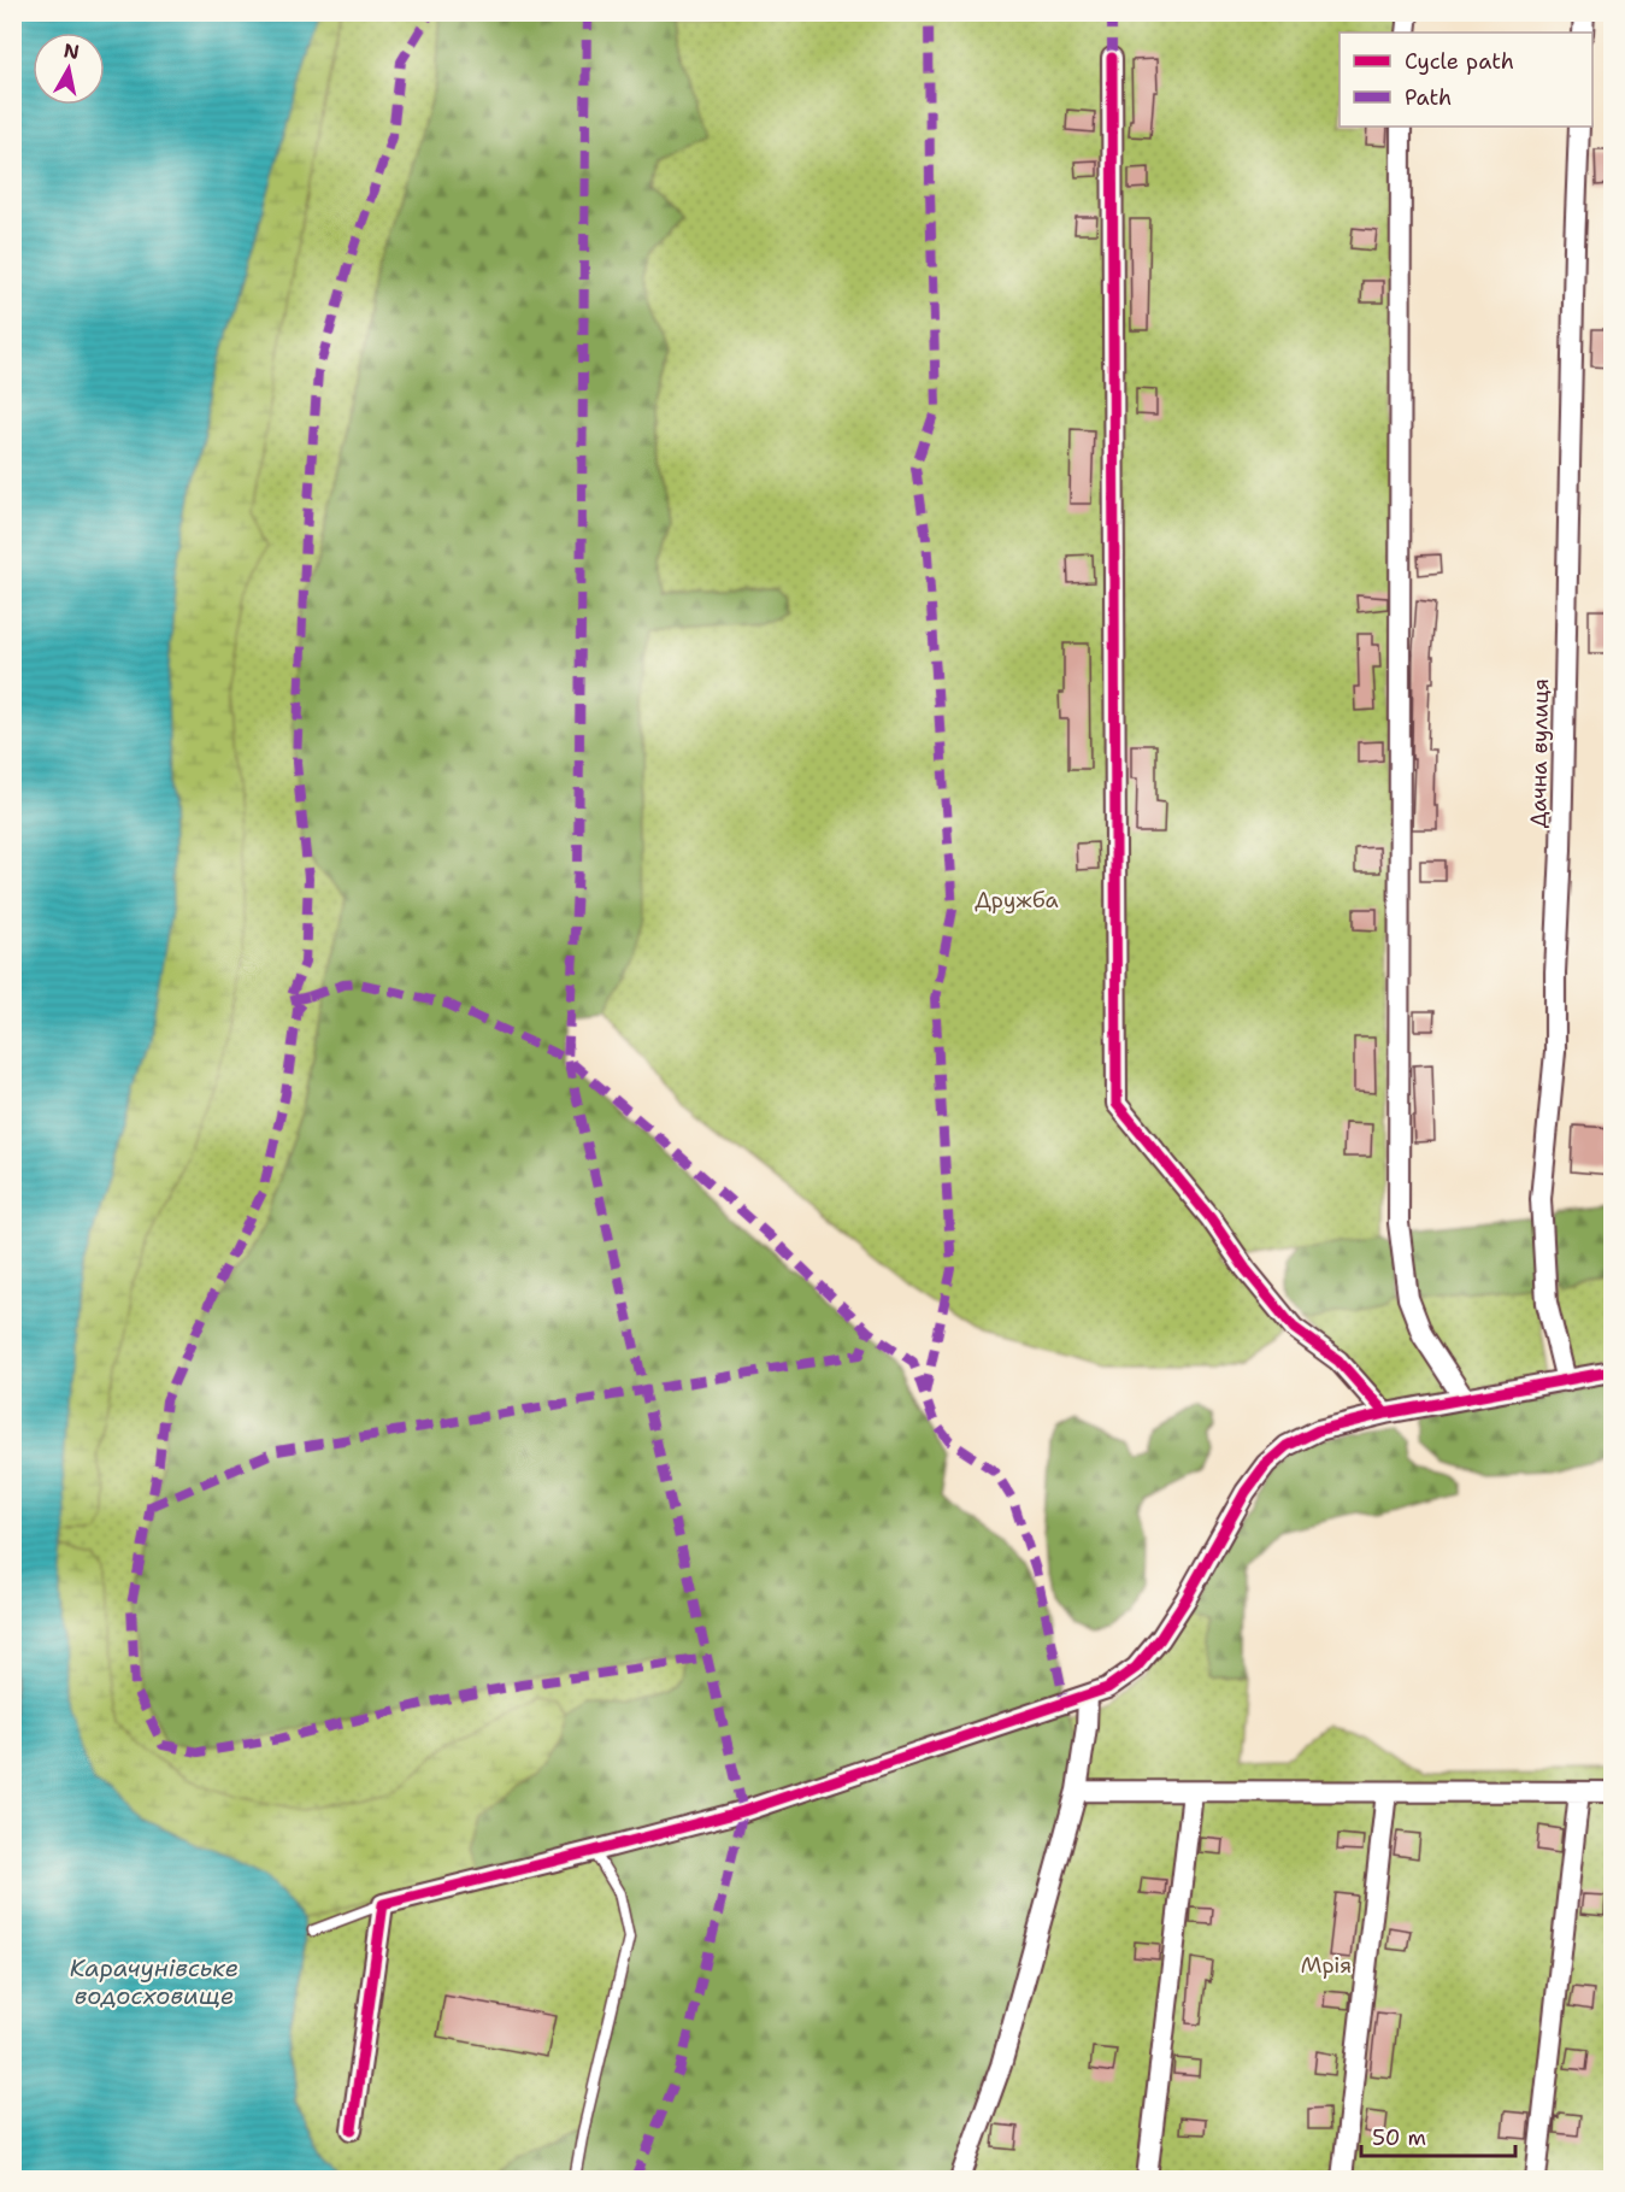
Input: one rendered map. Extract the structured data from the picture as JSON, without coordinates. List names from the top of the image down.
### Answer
{
  "streets": {
    "street": ["Дачна вулиця"]
  },
  "water": ["Карачунівське водосховище"],
  "parks": ["Дружба", "Мрія"],
  "legend": ["Cycle path", "Path"],
  "scale_bar": "50 m",
  "north": "top"
}
